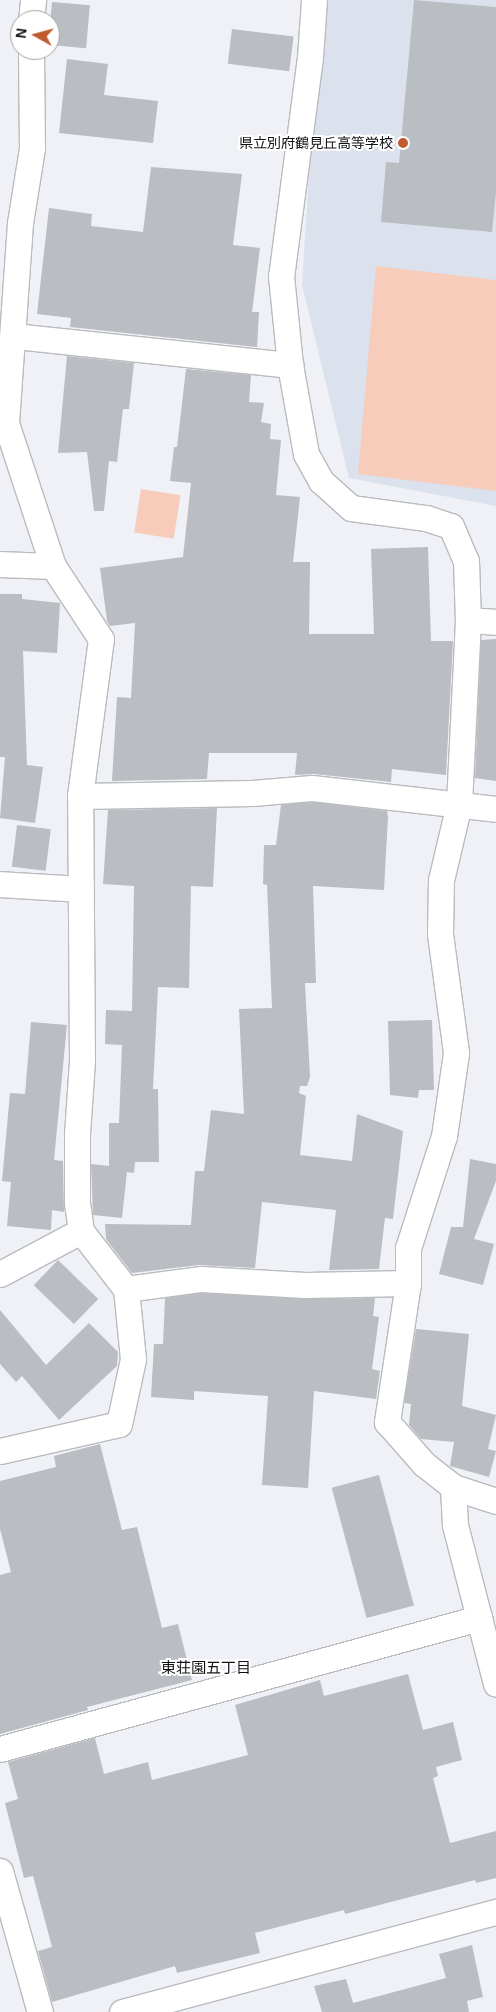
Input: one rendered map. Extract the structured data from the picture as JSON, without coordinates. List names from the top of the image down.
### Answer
{
  "districts": ["東荘園五丁目"],
  "places": ["県立別府鶴見丘高等学校"],
  "north": "left"
}
